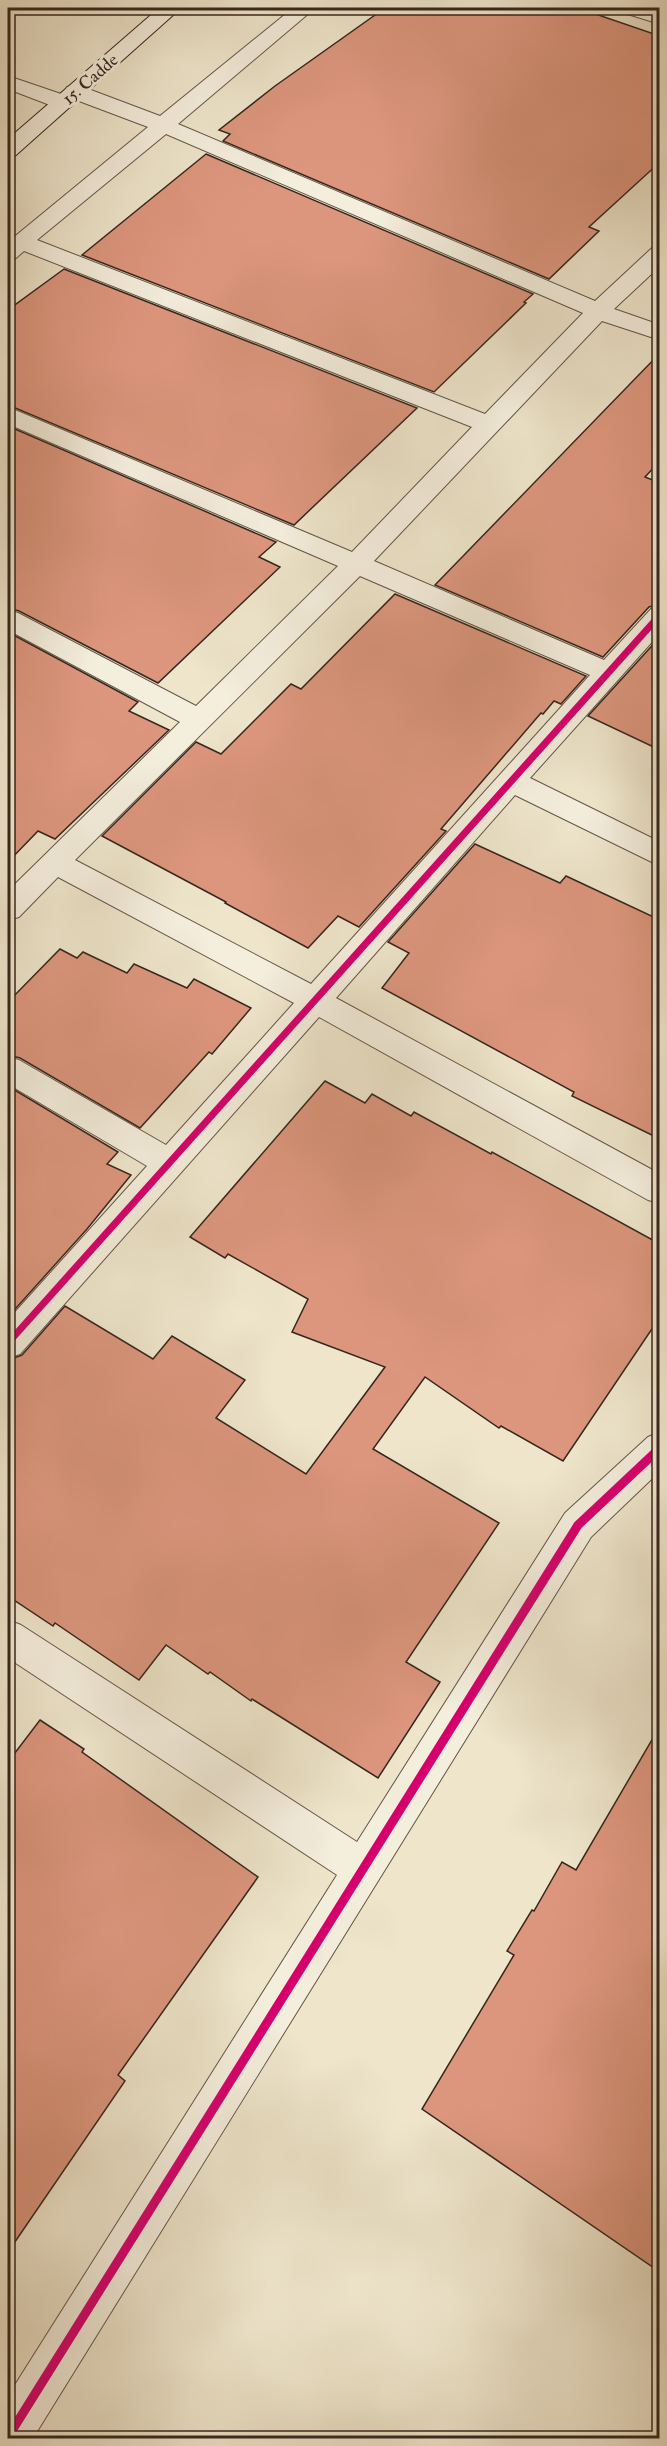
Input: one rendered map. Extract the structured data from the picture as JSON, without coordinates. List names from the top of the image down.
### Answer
{
  "streets": {
    "street": ["15. Cadde"]
  }
}
